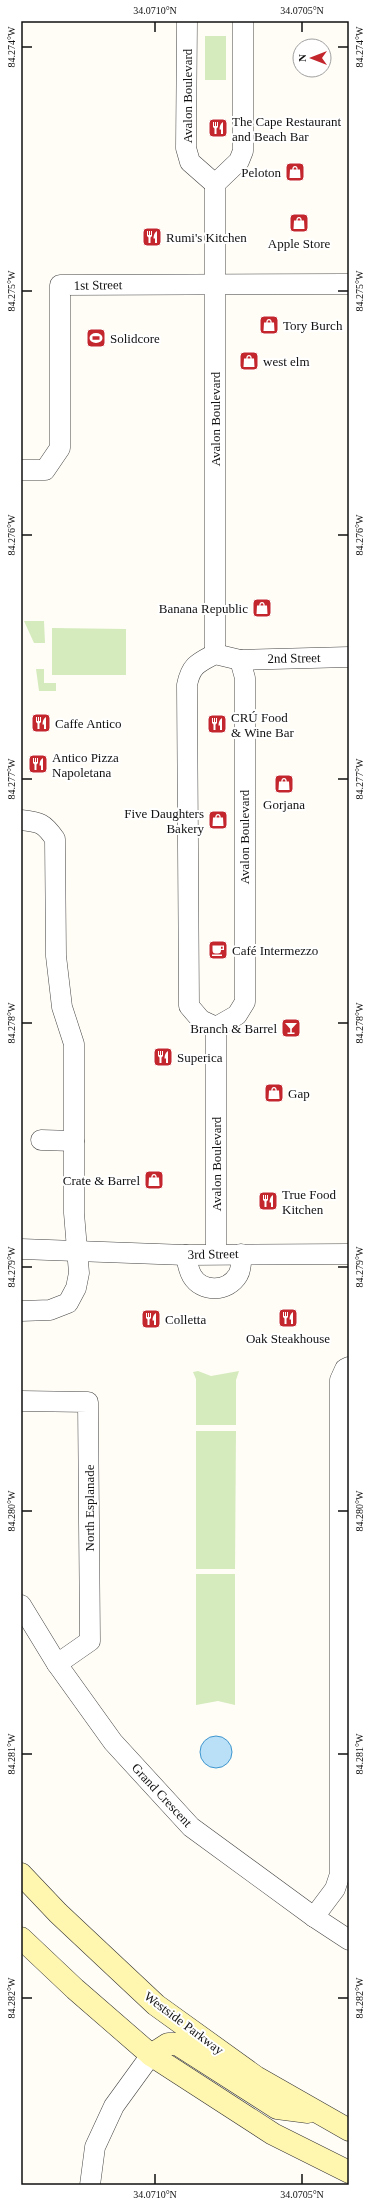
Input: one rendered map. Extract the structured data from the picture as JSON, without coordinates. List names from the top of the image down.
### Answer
{
  "streets": {
    "main road": ["Westside Parkway"],
    "street": [
      "Avalon Boulevard",
      "1st Street",
      "2nd Street",
      "3rd Street",
      "North Esplanade",
      "Grand Crescent"
    ]
  },
  "crossings": [
    ["Avalon Boulevard", "1st Street"],
    ["Avalon Boulevard", "2nd Street"],
    ["Avalon Boulevard", "3rd Street"],
    ["North Esplanade", "Grand Crescent"]
  ],
  "places": {
    "restaurant": [
      "The Cape Restaurant and Beach Bar",
      "Rumi's Kitchen",
      "Caffe Antico",
      "CRÚ Food & Wine Bar",
      "Antico Pizza Napoletana",
      "Superica",
      "True Food Kitchen",
      "Oak Steakhouse",
      "Colletta"
    ],
    "shop": [
      "Peloton",
      "Apple Store",
      "Tory Burch",
      "west elm",
      "Banana Republic",
      "Gorjana",
      "Five Daughters Bakery",
      "Gap",
      "Crate & Barrel"
    ],
    "sports": ["Solidcore"],
    "cafe": ["Café Intermezzo"],
    "bar": ["Branch & Barrel"]
  },
  "north": "left",
  "coordinates": [
    "34.0710°N",
    "34.0705°N",
    "84.274°W",
    "84.275°W",
    "84.276°W",
    "84.277°W",
    "84.278°W",
    "84.279°W",
    "84.280°W",
    "84.281°W",
    "84.282°W"
  ]
}
